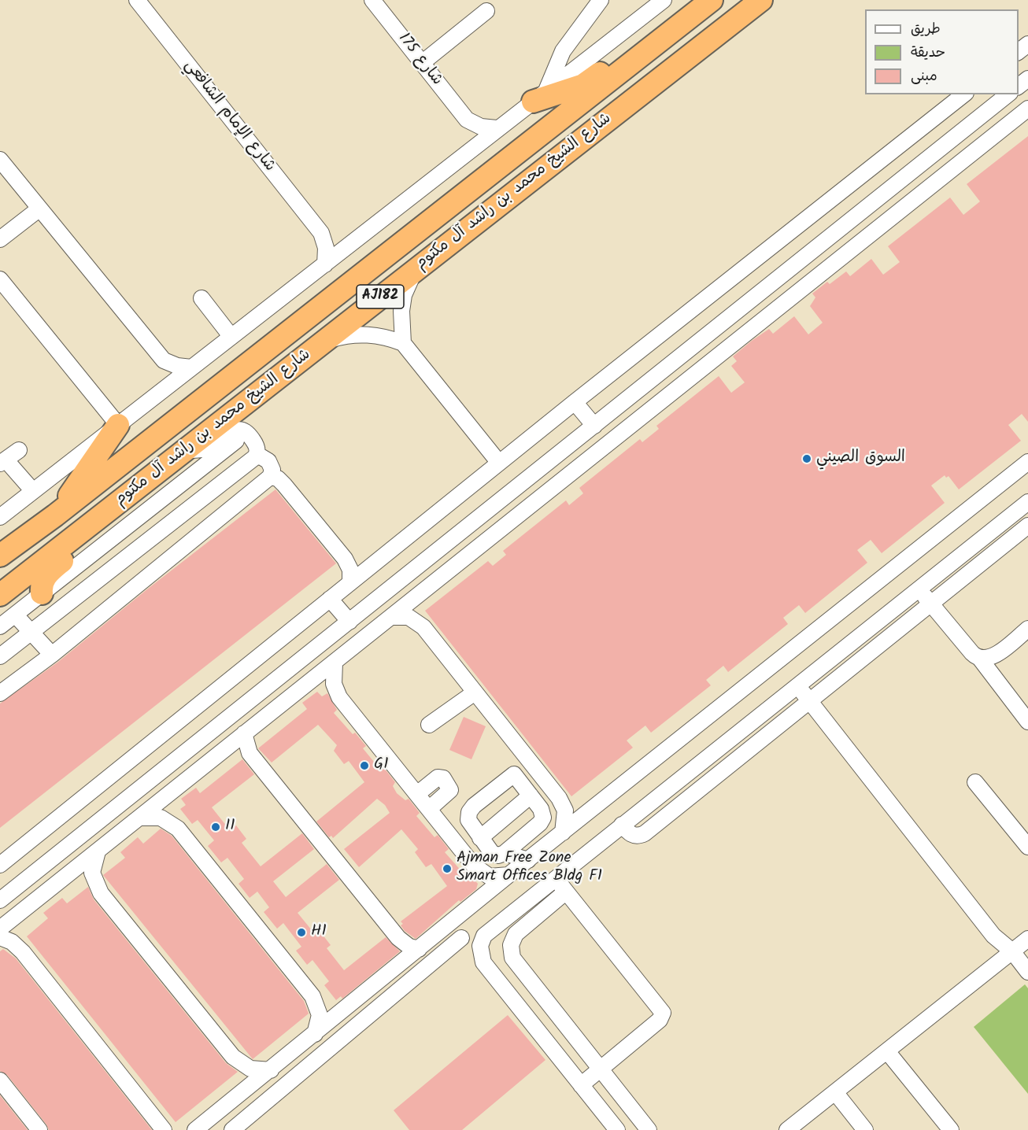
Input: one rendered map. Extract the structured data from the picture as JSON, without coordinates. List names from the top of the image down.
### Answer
{
  "streets": {
    "highway": ["شارع الشيخ محمد بن راشد آل مكتوم", "AJ182"],
    "street": ["شارع 175", "شارع الإمام الشافعي"]
  },
  "places": [
    "السوق الصيني",
    "G1",
    "I1",
    "Ajman Free Zone Smart Offices Bldg F1",
    "H1"
  ],
  "legend": ["طريق", "حديقة", "مبنى"]
}
